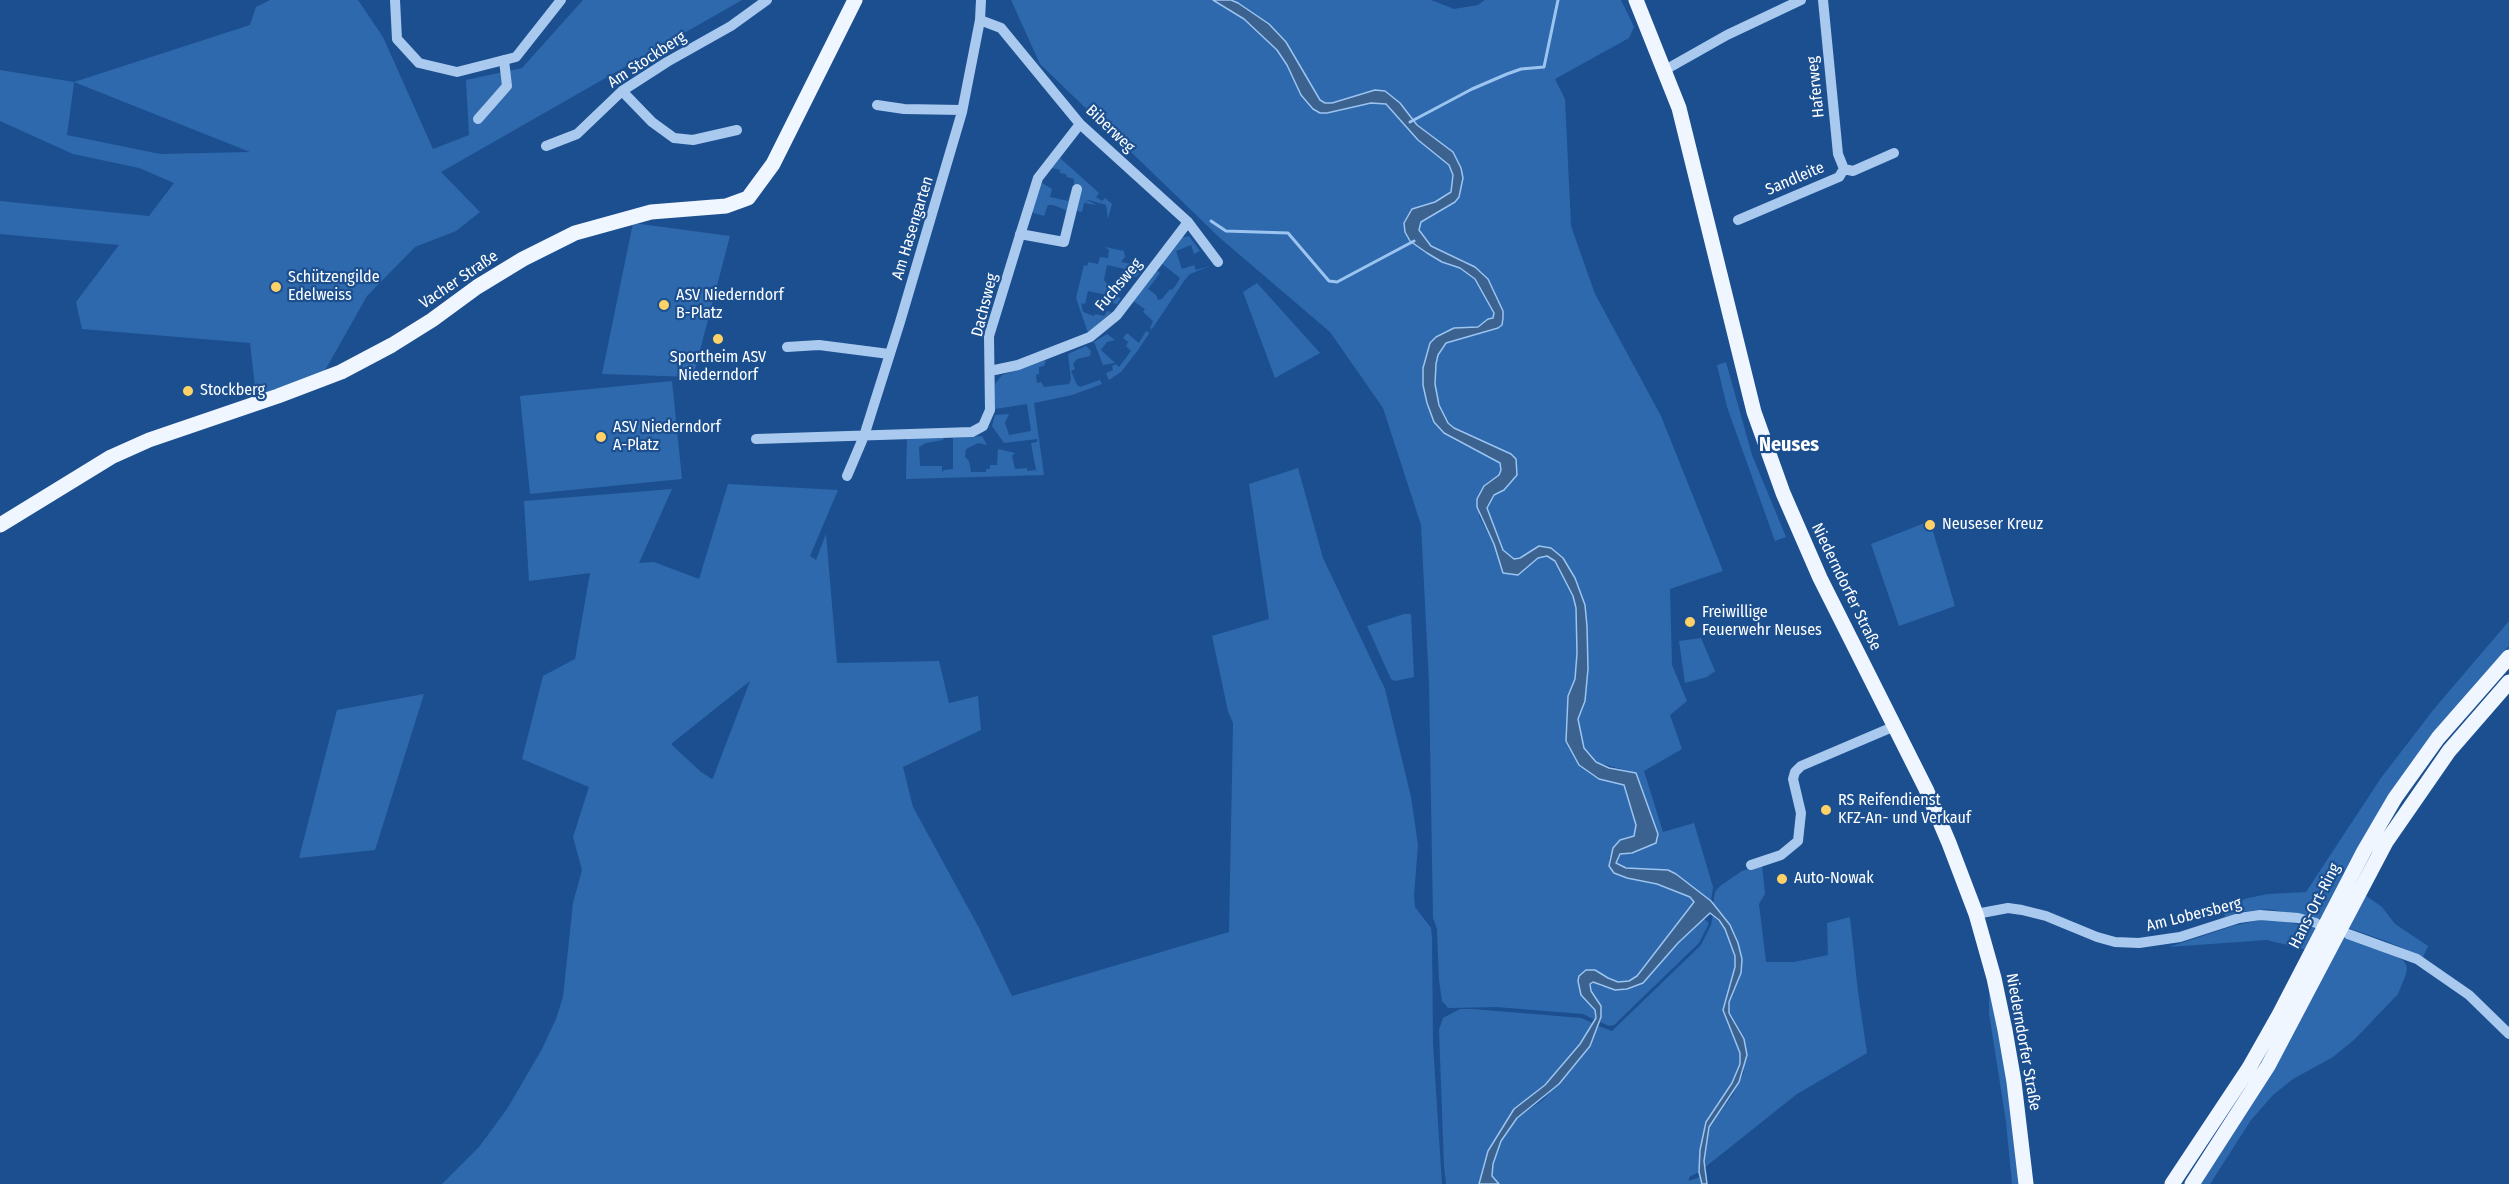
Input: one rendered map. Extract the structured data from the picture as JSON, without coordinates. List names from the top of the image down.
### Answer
{
  "streets": {
    "main road": ["Vacher Straße", "Niederndorfer Straße", "Hans-Ort-Ring"],
    "street": [
      "Am Stockberg",
      "Haferweg",
      "Biberweg",
      "Sandleite",
      "Am Hasengarten",
      "Fuchsweg",
      "Dachsweg",
      "Am Lobersberg"
    ]
  },
  "crossings": [
    ["Haferweg", "Sandleite"],
    ["Biberweg", "Am Hasengarten"],
    ["Biberweg", "Fuchsweg"],
    ["Biberweg", "Dachsweg"],
    ["Am Hasengarten", "Dachsweg"],
    ["Fuchsweg", "Dachsweg"],
    ["Niederndorfer Straße", "Am Lobersberg"]
  ],
  "districts": ["Neuses"],
  "places": [
    "Schützengilde Edelweiss",
    "ASV Niederndorf B-Platz",
    "Sportheim ASV Niederndorf",
    "Stockberg",
    "ASV Niederndorf A-Platz",
    "Neuseser Kreuz",
    "Freiwillige Feuerwehr Neuses",
    "RS Reifendienst KFZ-An- und Verkauf",
    "Auto-Nowak"
  ]
}
